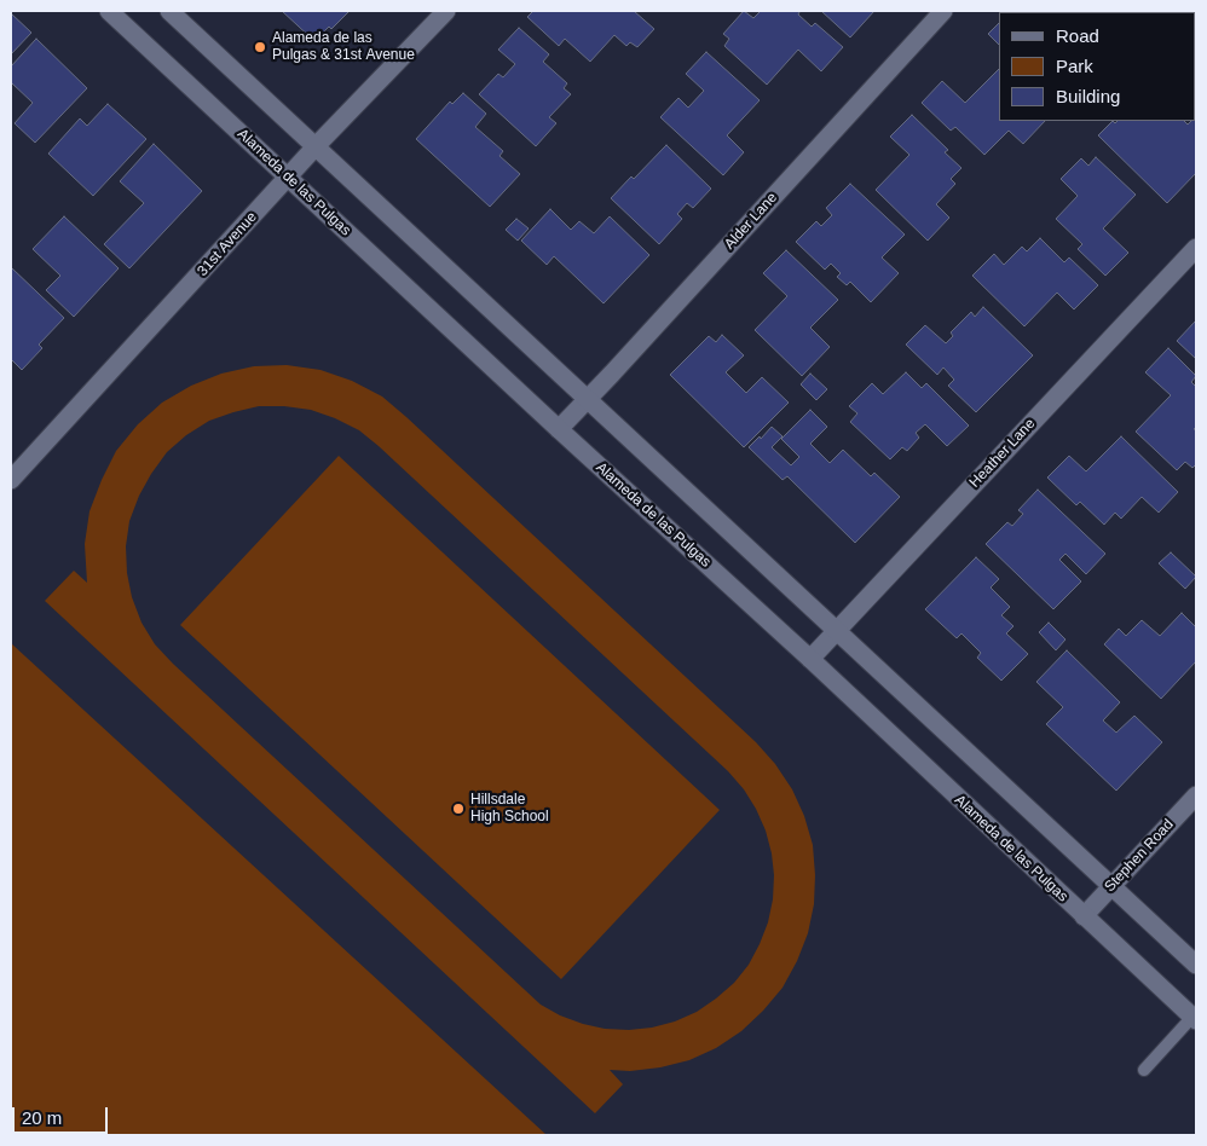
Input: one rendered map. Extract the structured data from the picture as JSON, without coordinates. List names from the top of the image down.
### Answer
{
  "streets": {
    "main road": [
      "Alameda de las Pulgas",
      "Alder Lane",
      "31st Avenue",
      "Heather Lane",
      "Stephen Road"
    ]
  },
  "crossings": [
    ["Alameda de las Pulgas", "Alder Lane"],
    ["Alameda de las Pulgas", "31st Avenue"],
    ["Alameda de las Pulgas", "Heather Lane"],
    ["Alameda de las Pulgas", "Stephen Road"]
  ],
  "places": ["Alameda de las Pulgas & 31st Avenue", "Hillsdale High School"],
  "legend": ["Road", "Park", "Building"],
  "scale_bar": "20 m"
}
